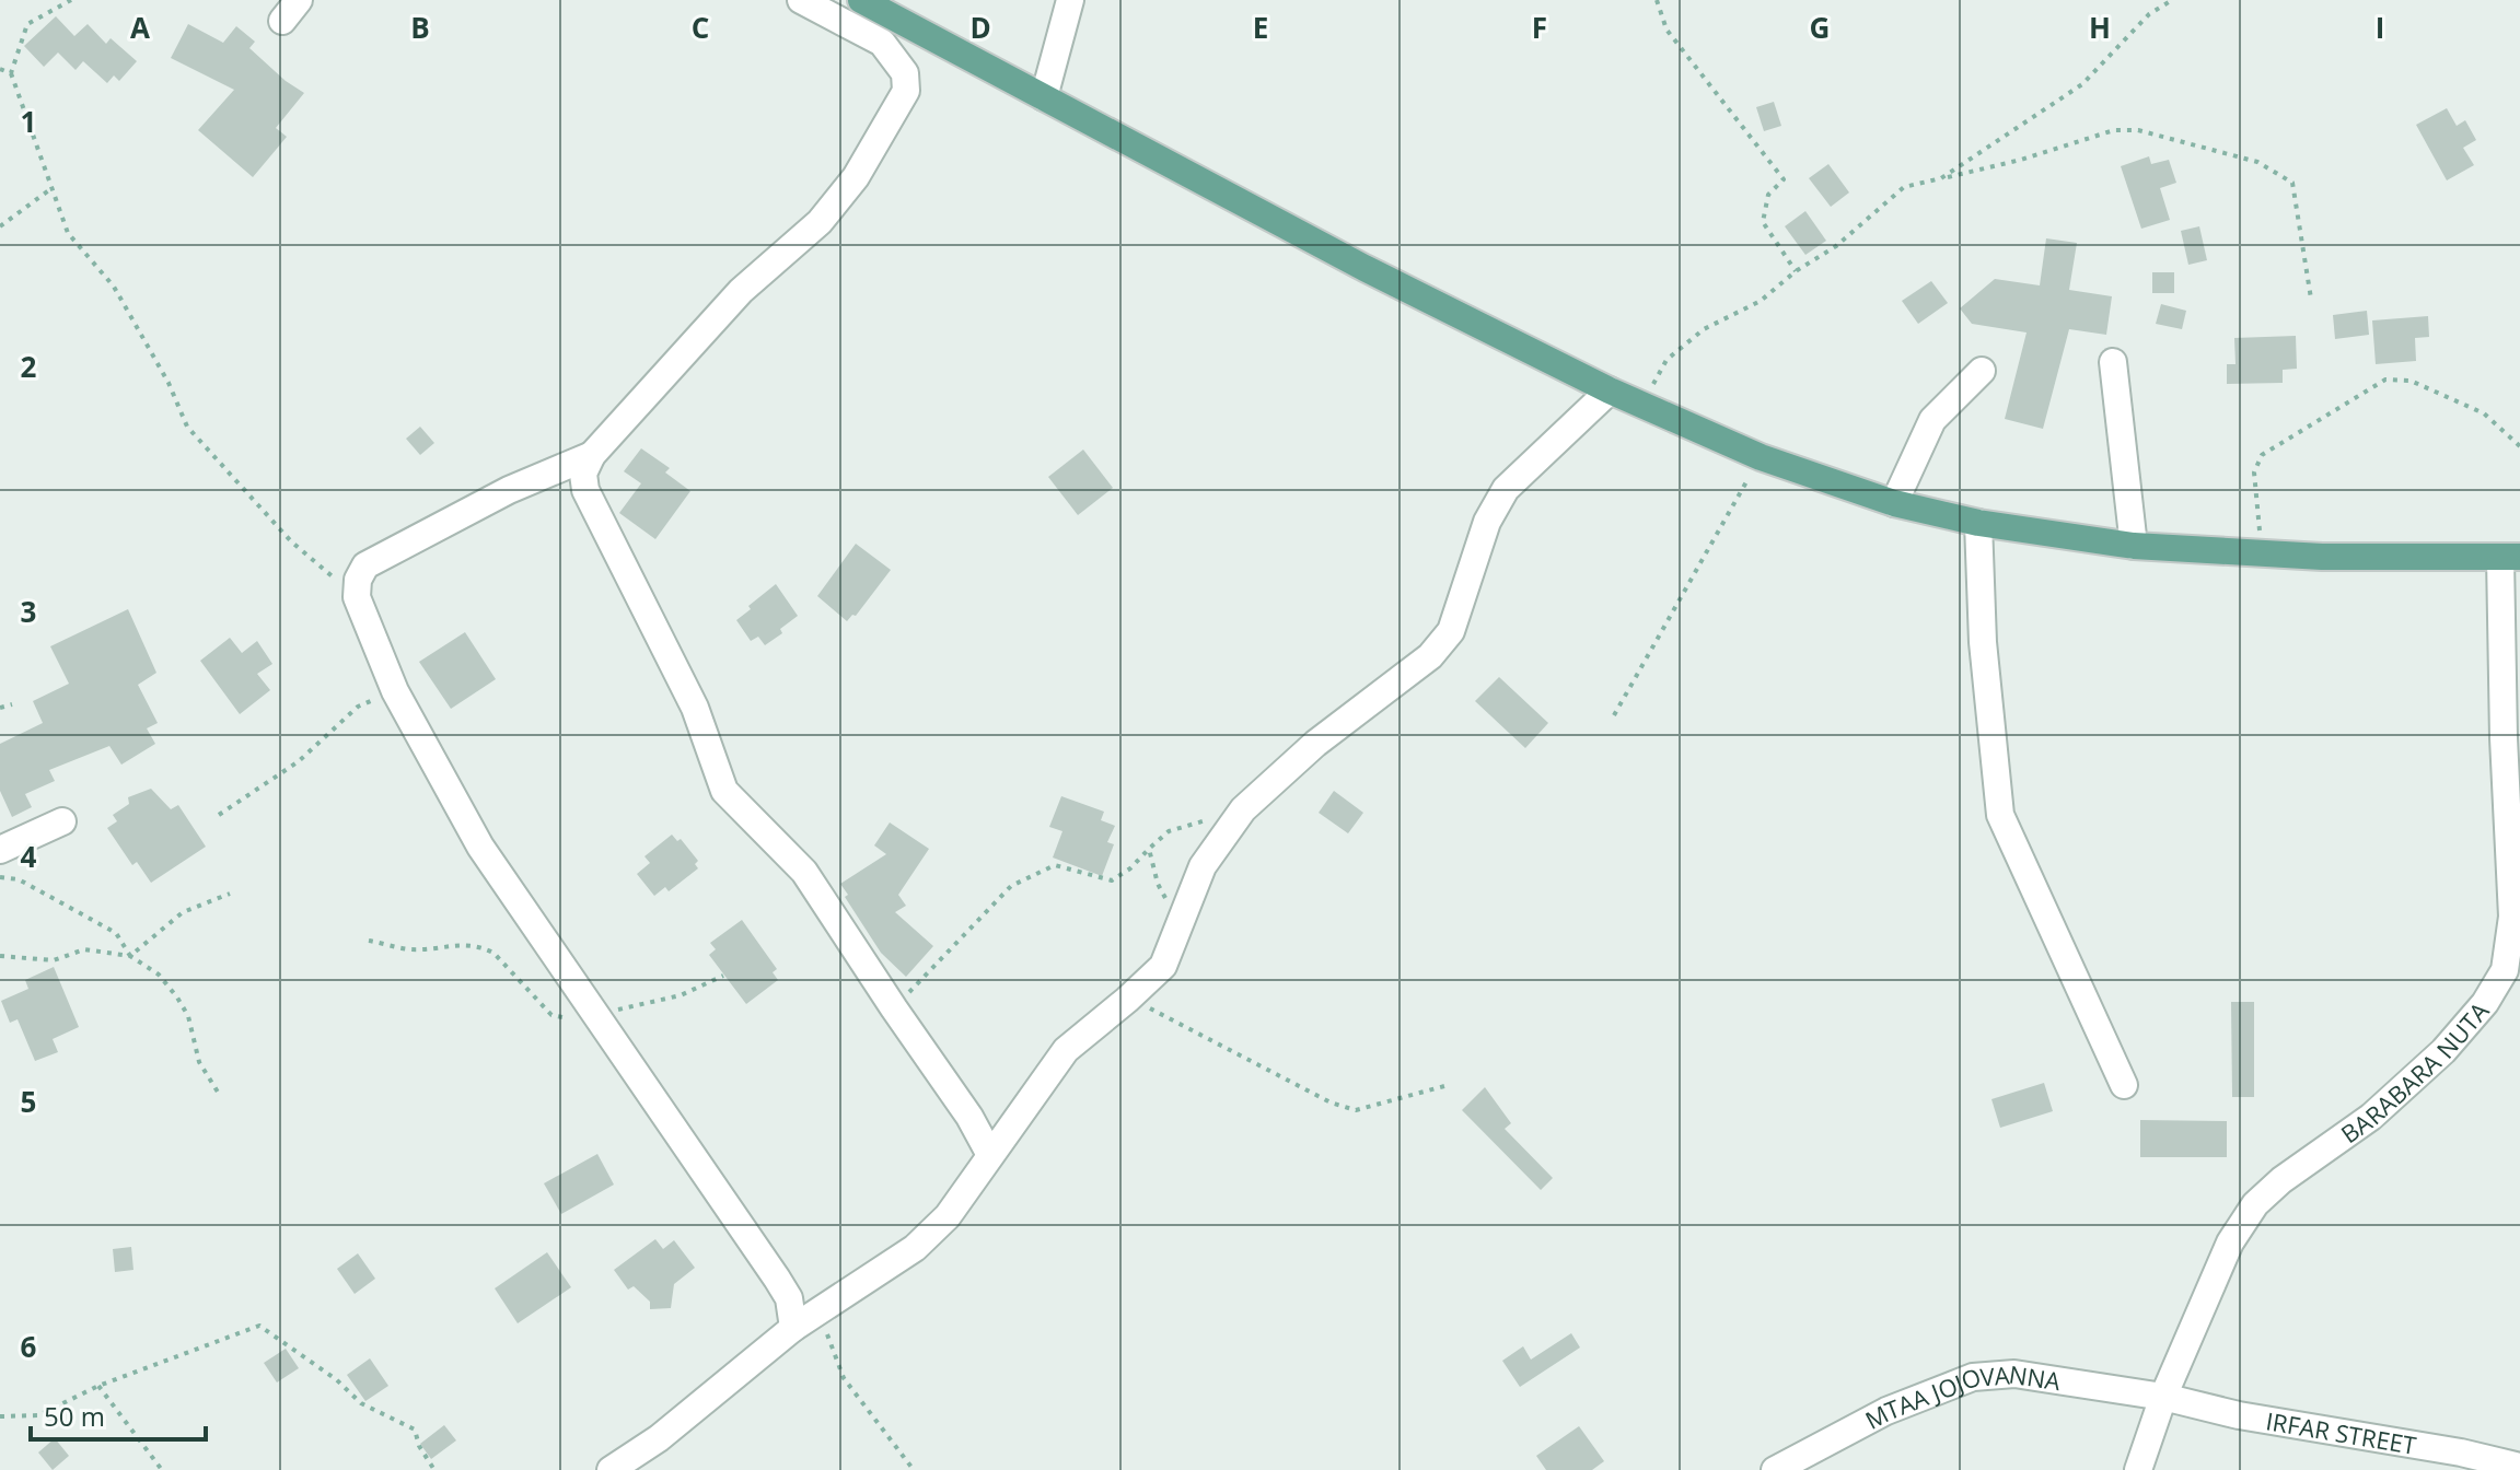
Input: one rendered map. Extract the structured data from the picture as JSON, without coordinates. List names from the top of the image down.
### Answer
{
  "streets": {
    "street": ["BARABARA NUTA", "MTAA JOJOVANNA", "IRFAR STREET"]
  },
  "crossings": [
    ["BARABARA NUTA", "MTAA JOJOVANNA"],
    ["BARABARA NUTA", "IRFAR STREET"],
    ["MTAA JOJOVANNA", "IRFAR STREET"]
  ],
  "scale_bar": "50 m",
  "grid": {
    "columns": [
      "A",
      "B",
      "C",
      "D",
      "E",
      "F",
      "G",
      "H",
      "I"
    ],
    "rows": [
      "1",
      "2",
      "3",
      "4",
      "5",
      "6"
    ]
  }
}
